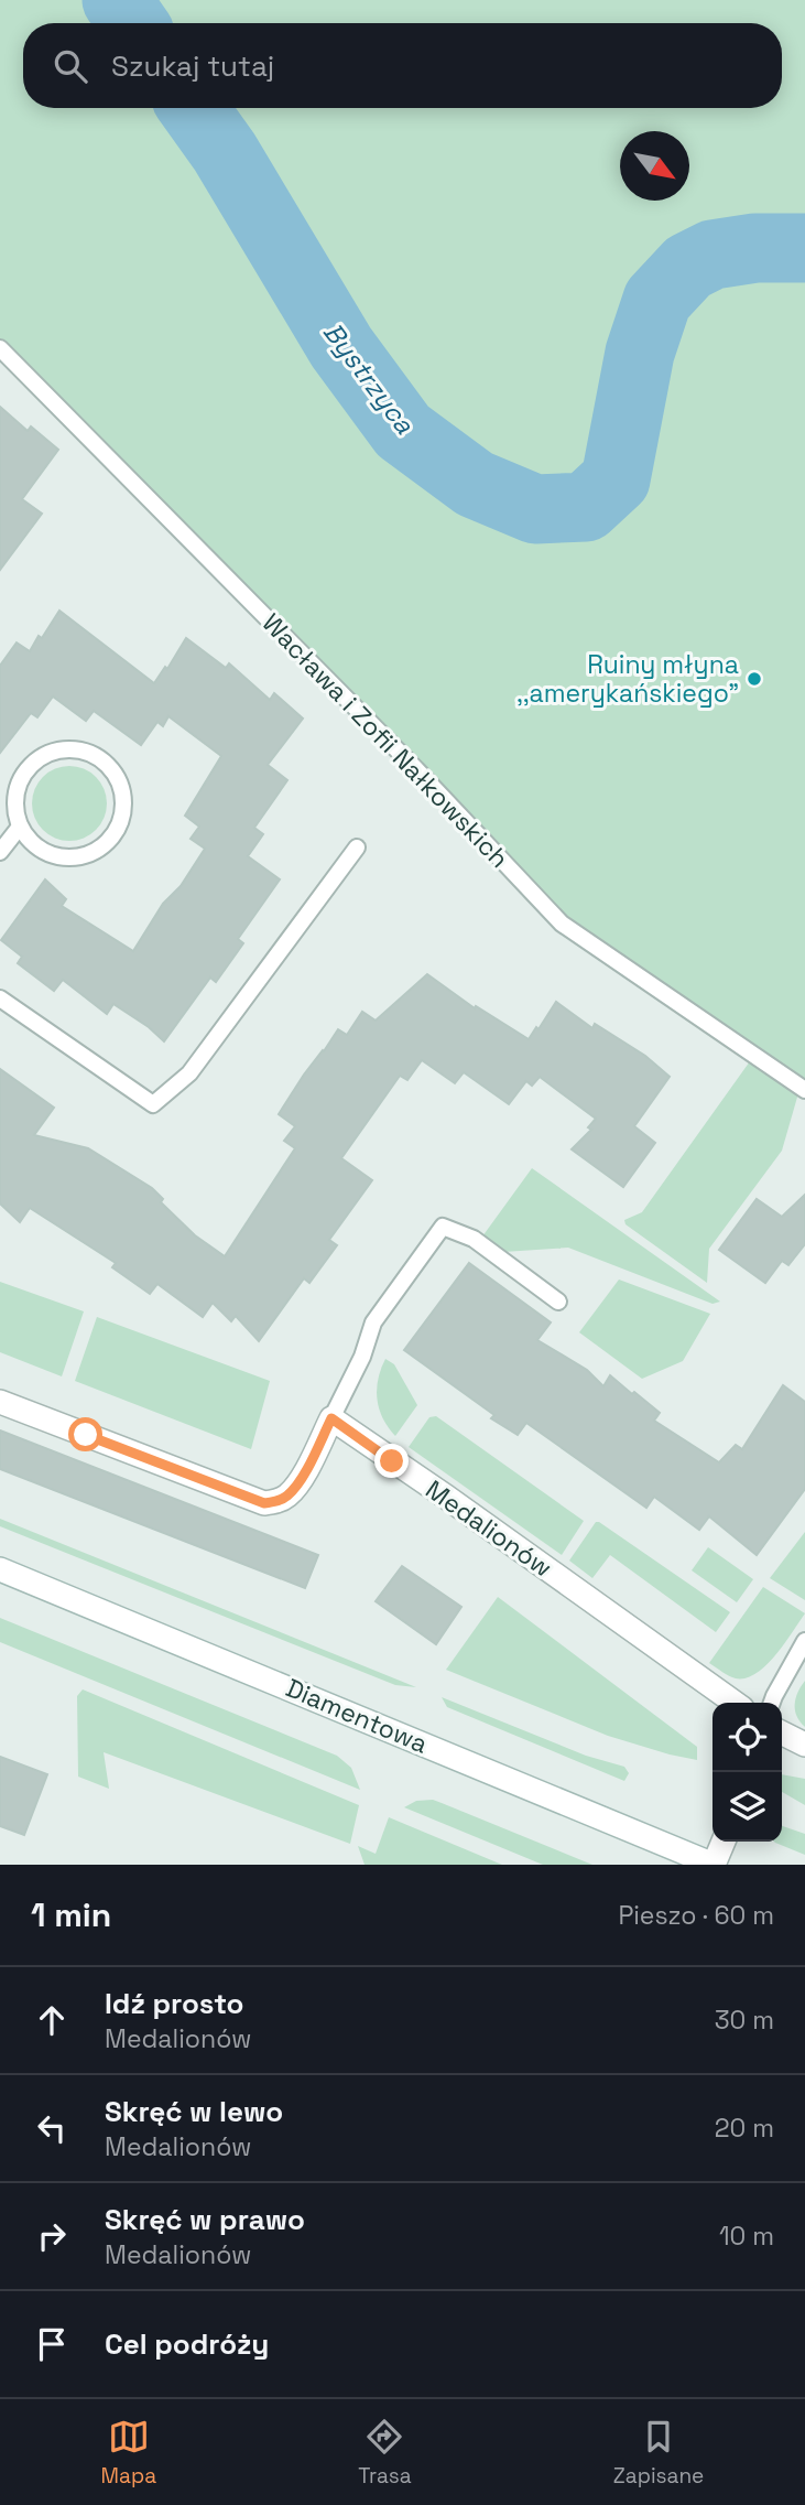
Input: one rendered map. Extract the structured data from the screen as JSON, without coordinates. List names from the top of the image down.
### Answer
{
  "streets": {
    "street": ["Medalionów", "Diamentowa"],
    "lane": ["Wacława i Zofii Nałkowskich"]
  },
  "water": ["Bystrzyca"],
  "places": ["Ruiny młyna ,,amerykańskiego\""],
  "north": "bottom right",
  "page": {
    "search": "Szukaj tutaj",
    "heading": ["1 min", "Pieszo · 60 m"],
    "list": [
      ["Idź prosto", "Medalionów", "30 m"],
      ["Skręć w lewo", "Medalionów", "20 m"],
      ["Skręć w prawo", "Medalionów", "10 m"],
      "Cel podróży"
    ],
    "nav": ["Mapa", "Trasa", "Zapisane"]
  }
}
